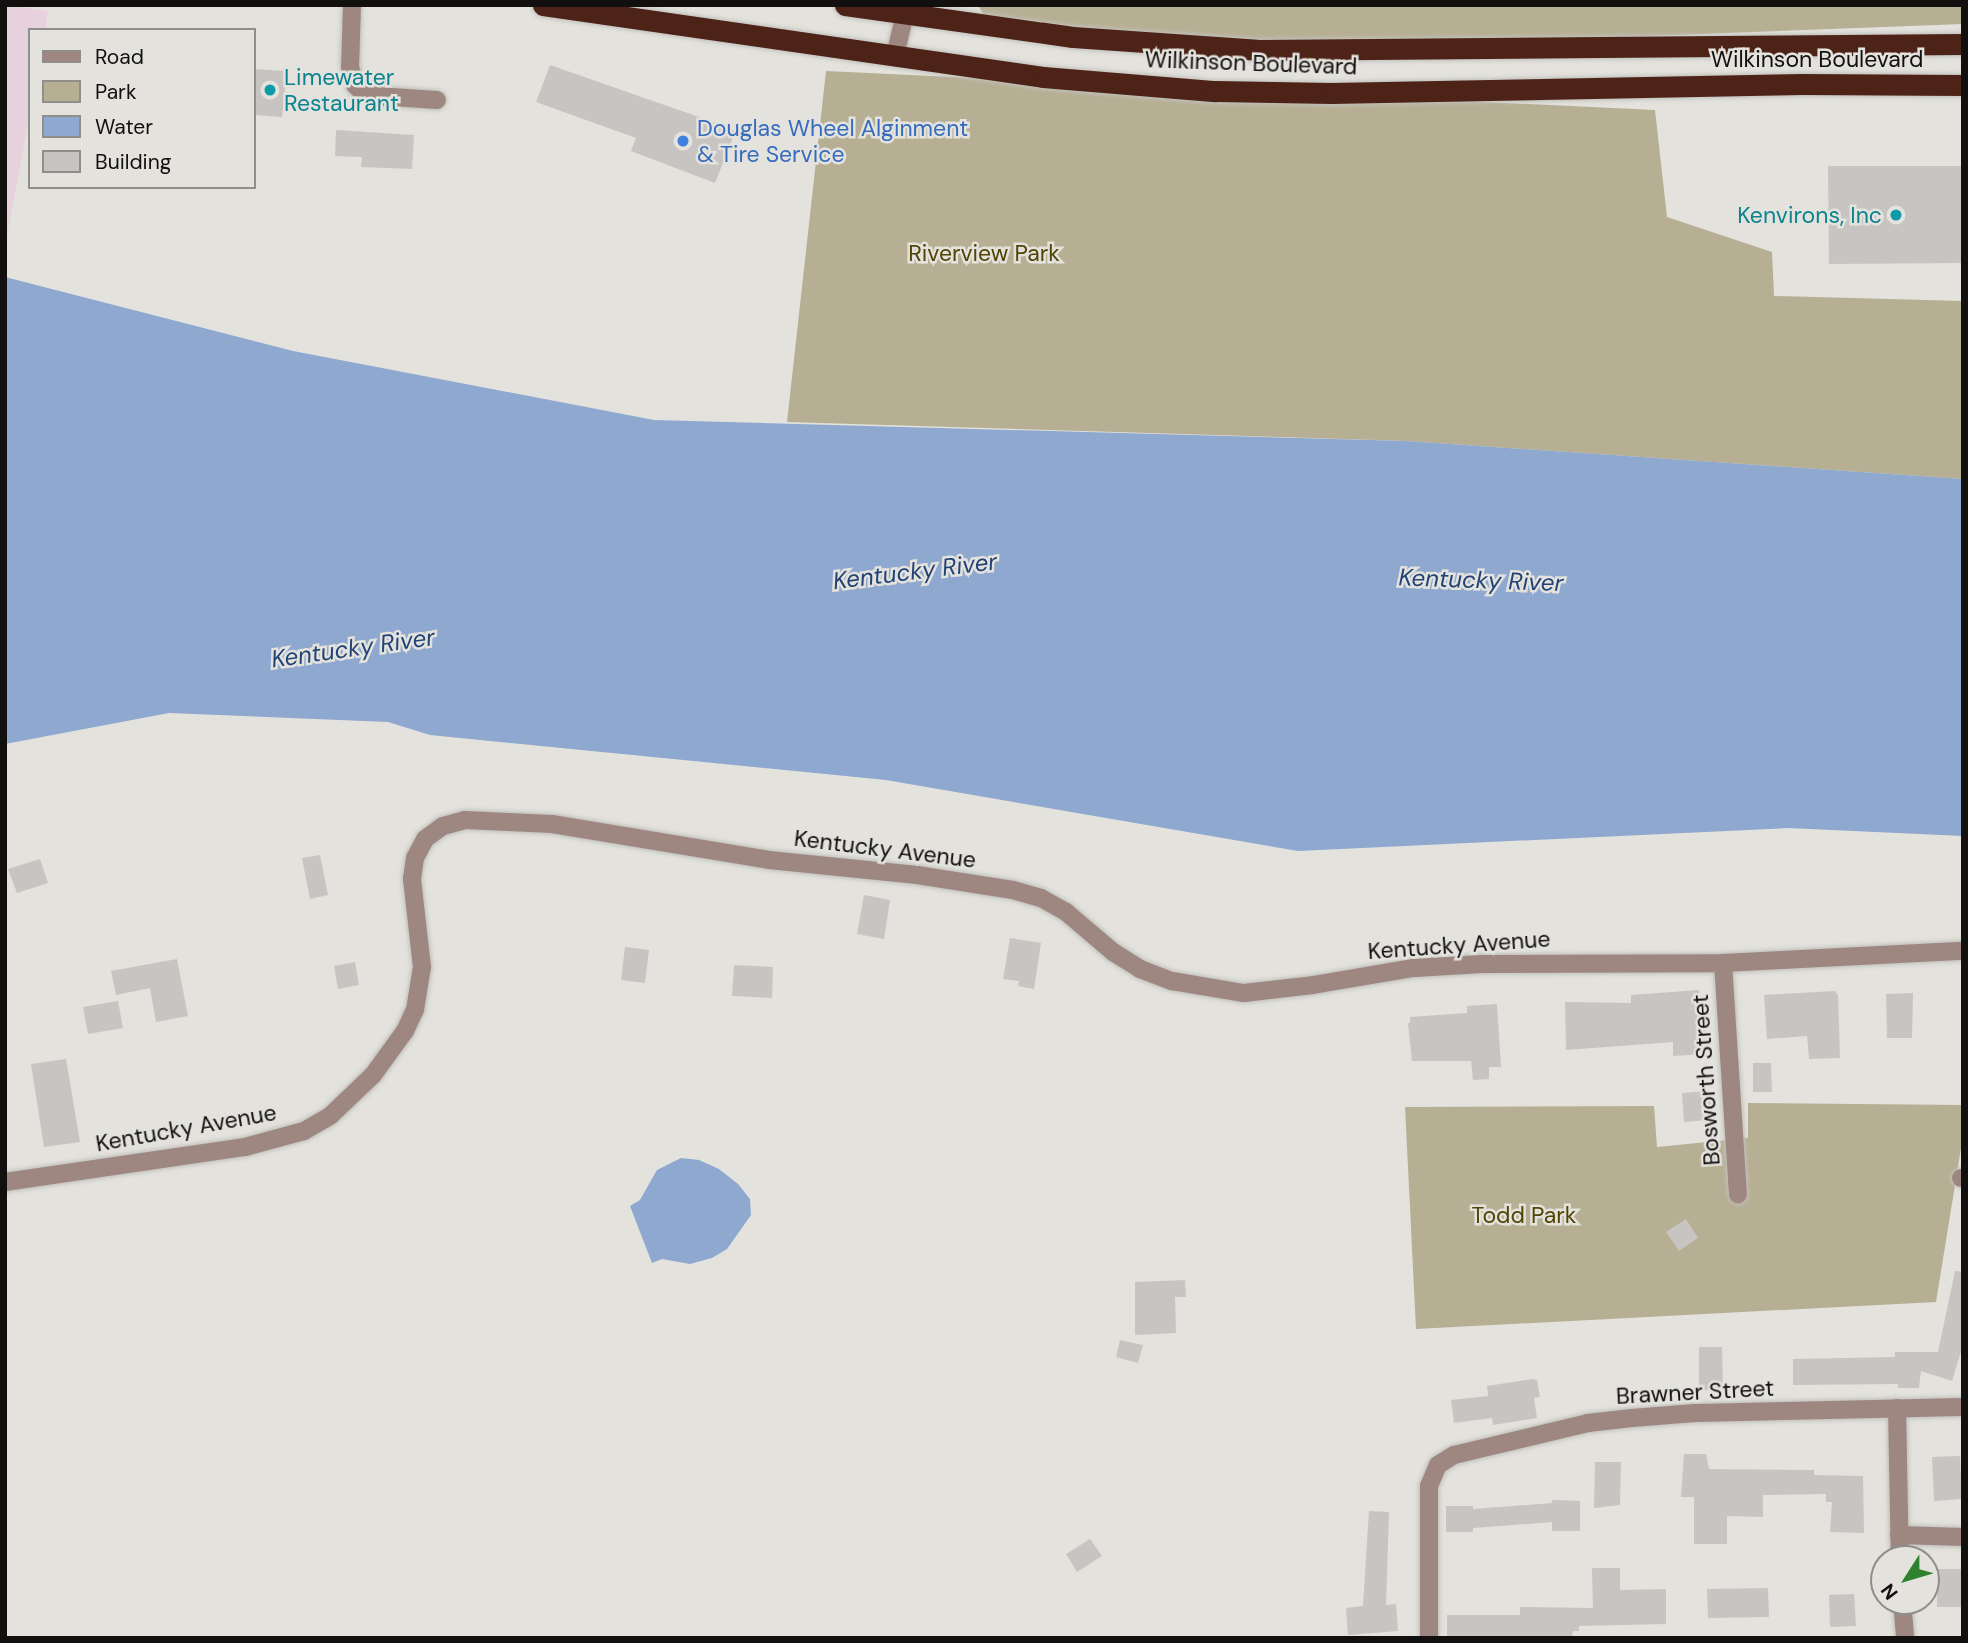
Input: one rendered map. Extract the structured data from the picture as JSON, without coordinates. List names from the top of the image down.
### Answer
{
  "streets": {
    "highway": ["Wilkinson Boulevard"],
    "street": ["Kentucky Avenue", "Bosworth Street", "Brawner Street"]
  },
  "crossings": [
    ["Kentucky Avenue", "Bosworth Street"]
  ],
  "water": ["Kentucky River"],
  "parks": ["Riverview Park", "Todd Park"],
  "places": ["Limewater Restaurant", "Douglas Wheel Alginment & Tire Service", "Kenvirons, Inc"],
  "legend": [
    "Road",
    "Park",
    "Water",
    "Building"
  ],
  "north": "bottom left"
}
